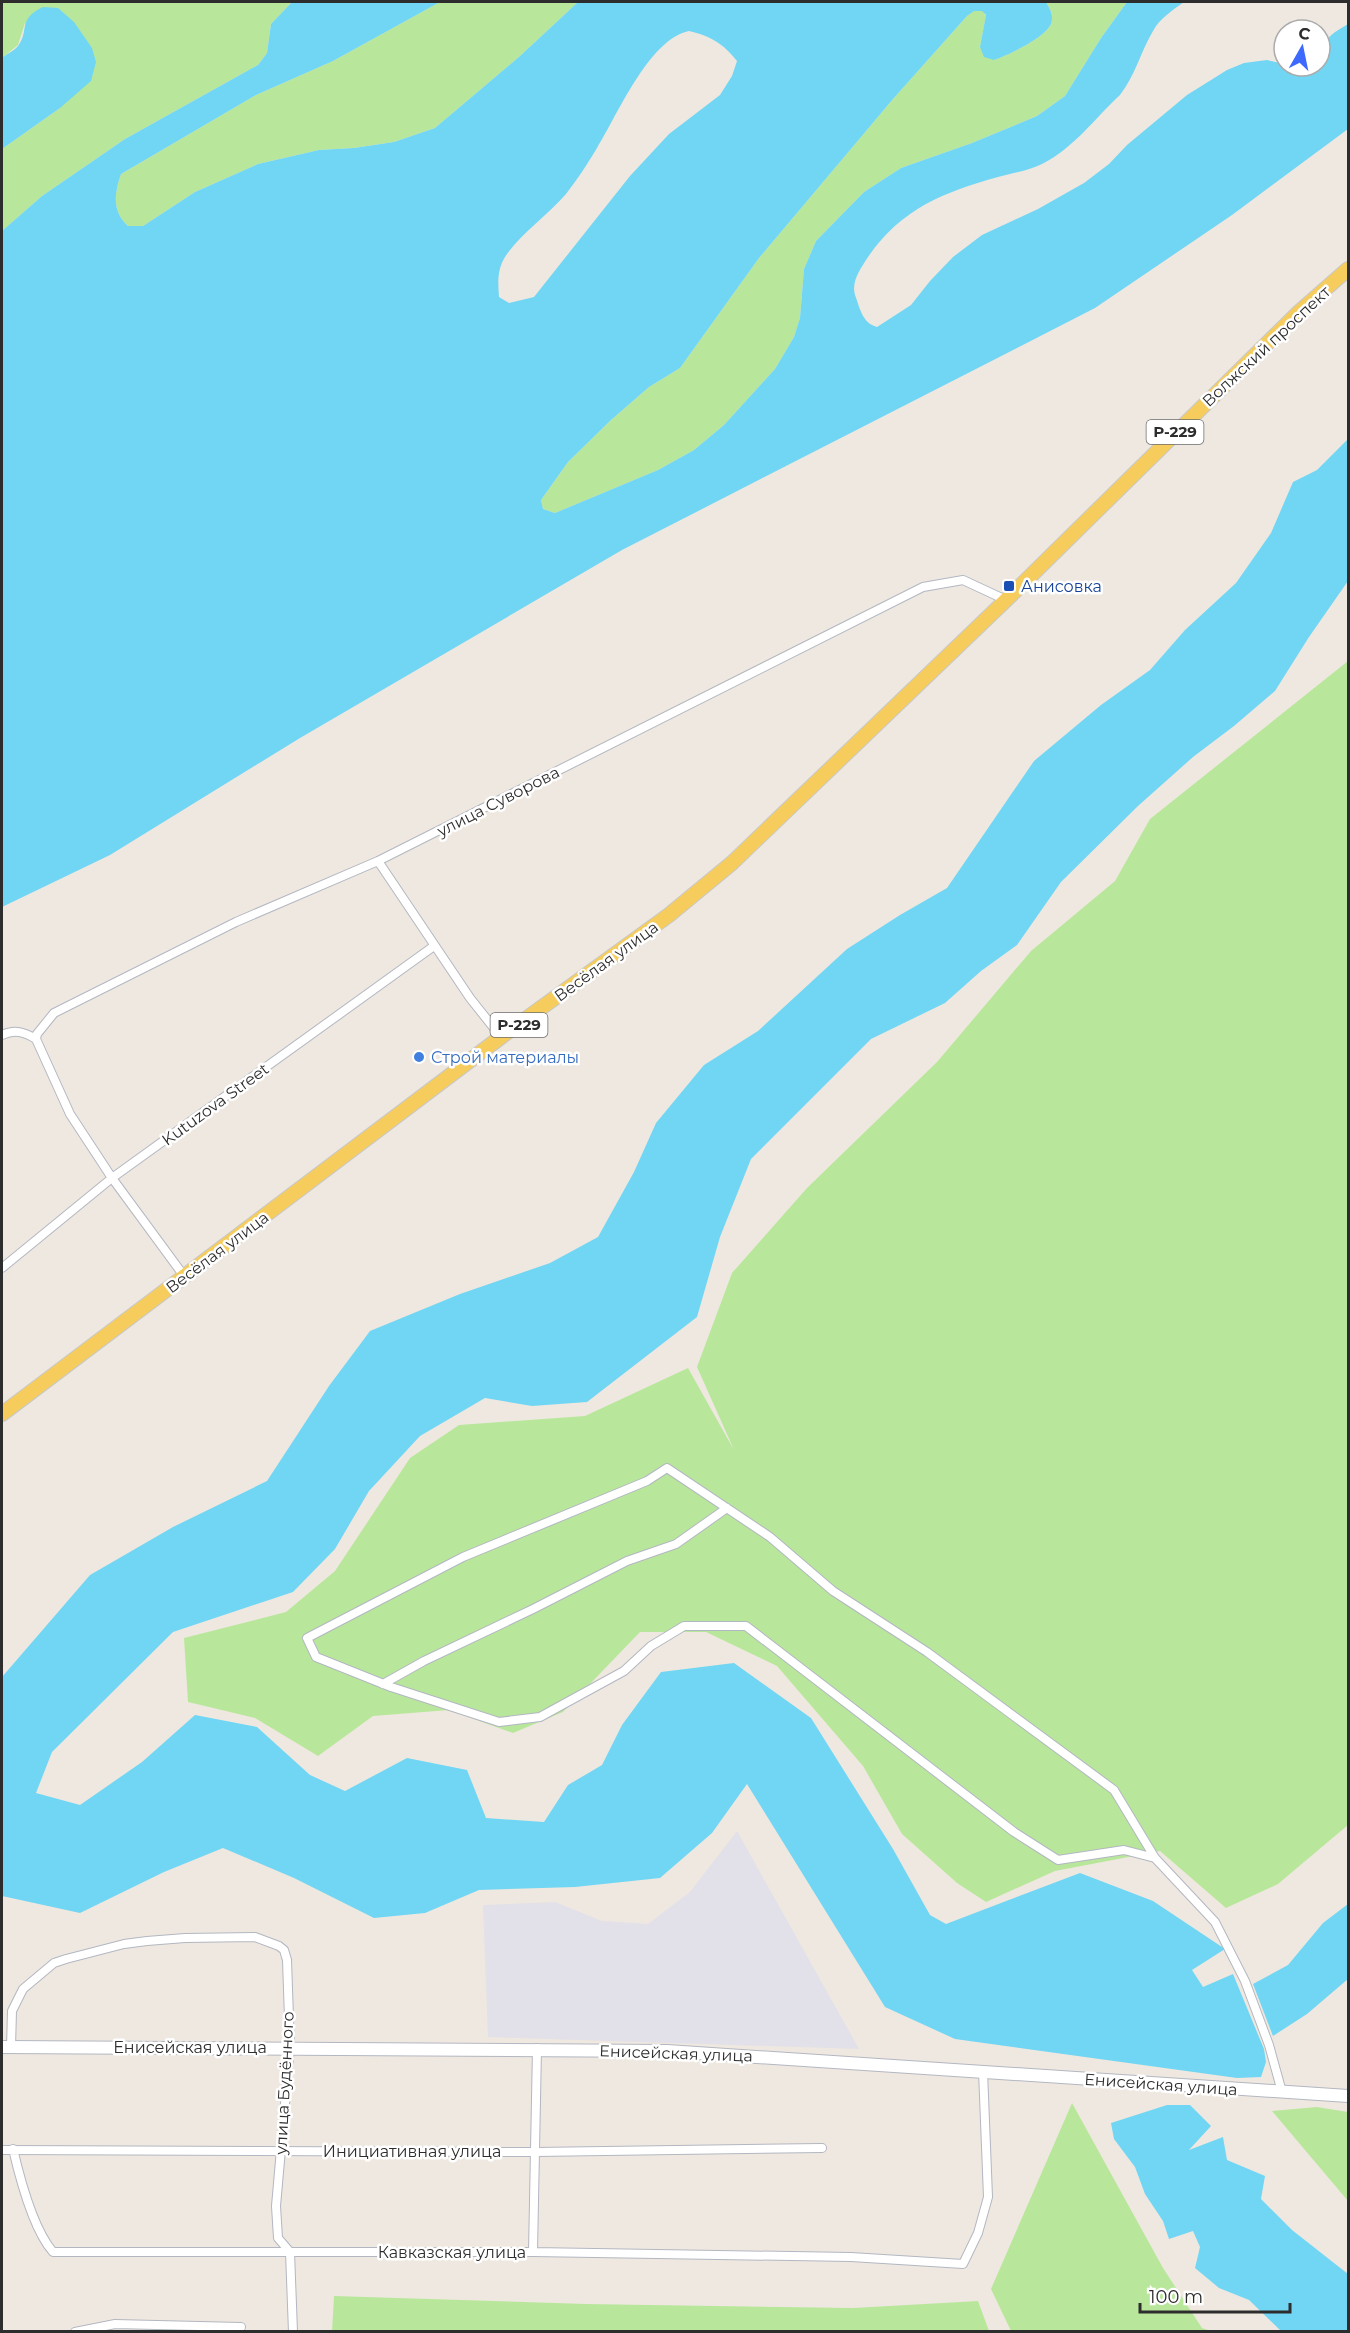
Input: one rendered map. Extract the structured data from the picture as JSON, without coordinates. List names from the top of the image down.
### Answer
{
  "streets": {
    "main road": ["Волжский проспект", "Р-229", "Весёлая улица"],
    "street": [
      "улица Суворова",
      "Kutuzova Street",
      "Енисейская улица",
      "улица Будённого",
      "Инициативная улица",
      "Кавказская улица"
    ]
  },
  "crossings": [
    ["Волжский проспект", "улица Суворова"],
    ["Волжский проспект", "Весёлая улица"],
    ["улица Суворова", "Весёлая улица"],
    ["Енисейская улица", "улица Будённого"],
    ["Енисейская улица", "Кавказская улица"],
    ["улица Будённого", "Инициативная улица"],
    ["улица Будённого", "Кавказская улица"],
    ["Инициативная улица", "Кавказская улица"]
  ],
  "places": {
    "transit": ["Анисовка"],
    "other": ["Строй материалы"]
  },
  "scale_bar": "100 m",
  "north": "top"
}
